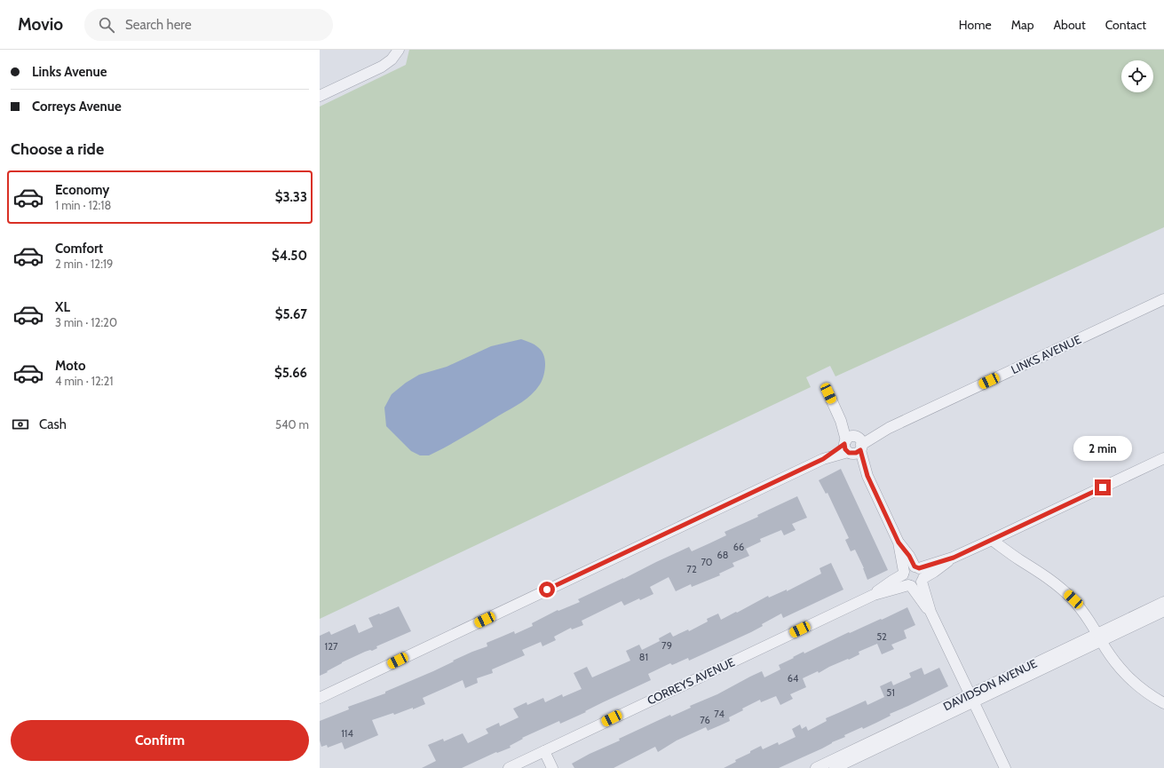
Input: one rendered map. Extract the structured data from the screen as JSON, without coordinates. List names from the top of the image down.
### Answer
{
  "streets": {
    "street": ["LINKS AVENUE", "CORREYS AVENUE", "DAVIDSON AVENUE"]
  },
  "house_numbers": [
    "66",
    "68",
    "70",
    "72",
    "52",
    "79",
    "127",
    "81",
    "64",
    "51",
    "74",
    "76",
    "114"
  ],
  "page": {
    "header": "Movio",
    "search": "Search here",
    "nav": [
      "Home",
      "Map",
      "About",
      "Contact"
    ],
    "banner": ["Links Avenue", "Correys Avenue"],
    "heading": "Choose a ride",
    "list": [
      {
        "name": "Economy",
        "note": "1 min · 12:18",
        "value": "$3.33"
      },
      {
        "name": "Comfort",
        "note": "2 min · 12:19",
        "value": "$4.50"
      },
      {
        "name": "XL",
        "note": "3 min · 12:20",
        "value": "$5.67"
      },
      {
        "name": "Moto",
        "note": "4 min · 12:21",
        "value": "$5.66"
      }
    ],
    "pay": ["Cash", "540 m"],
    "bubble": "2 min",
    "buttons": "Confirm"
  }
}
